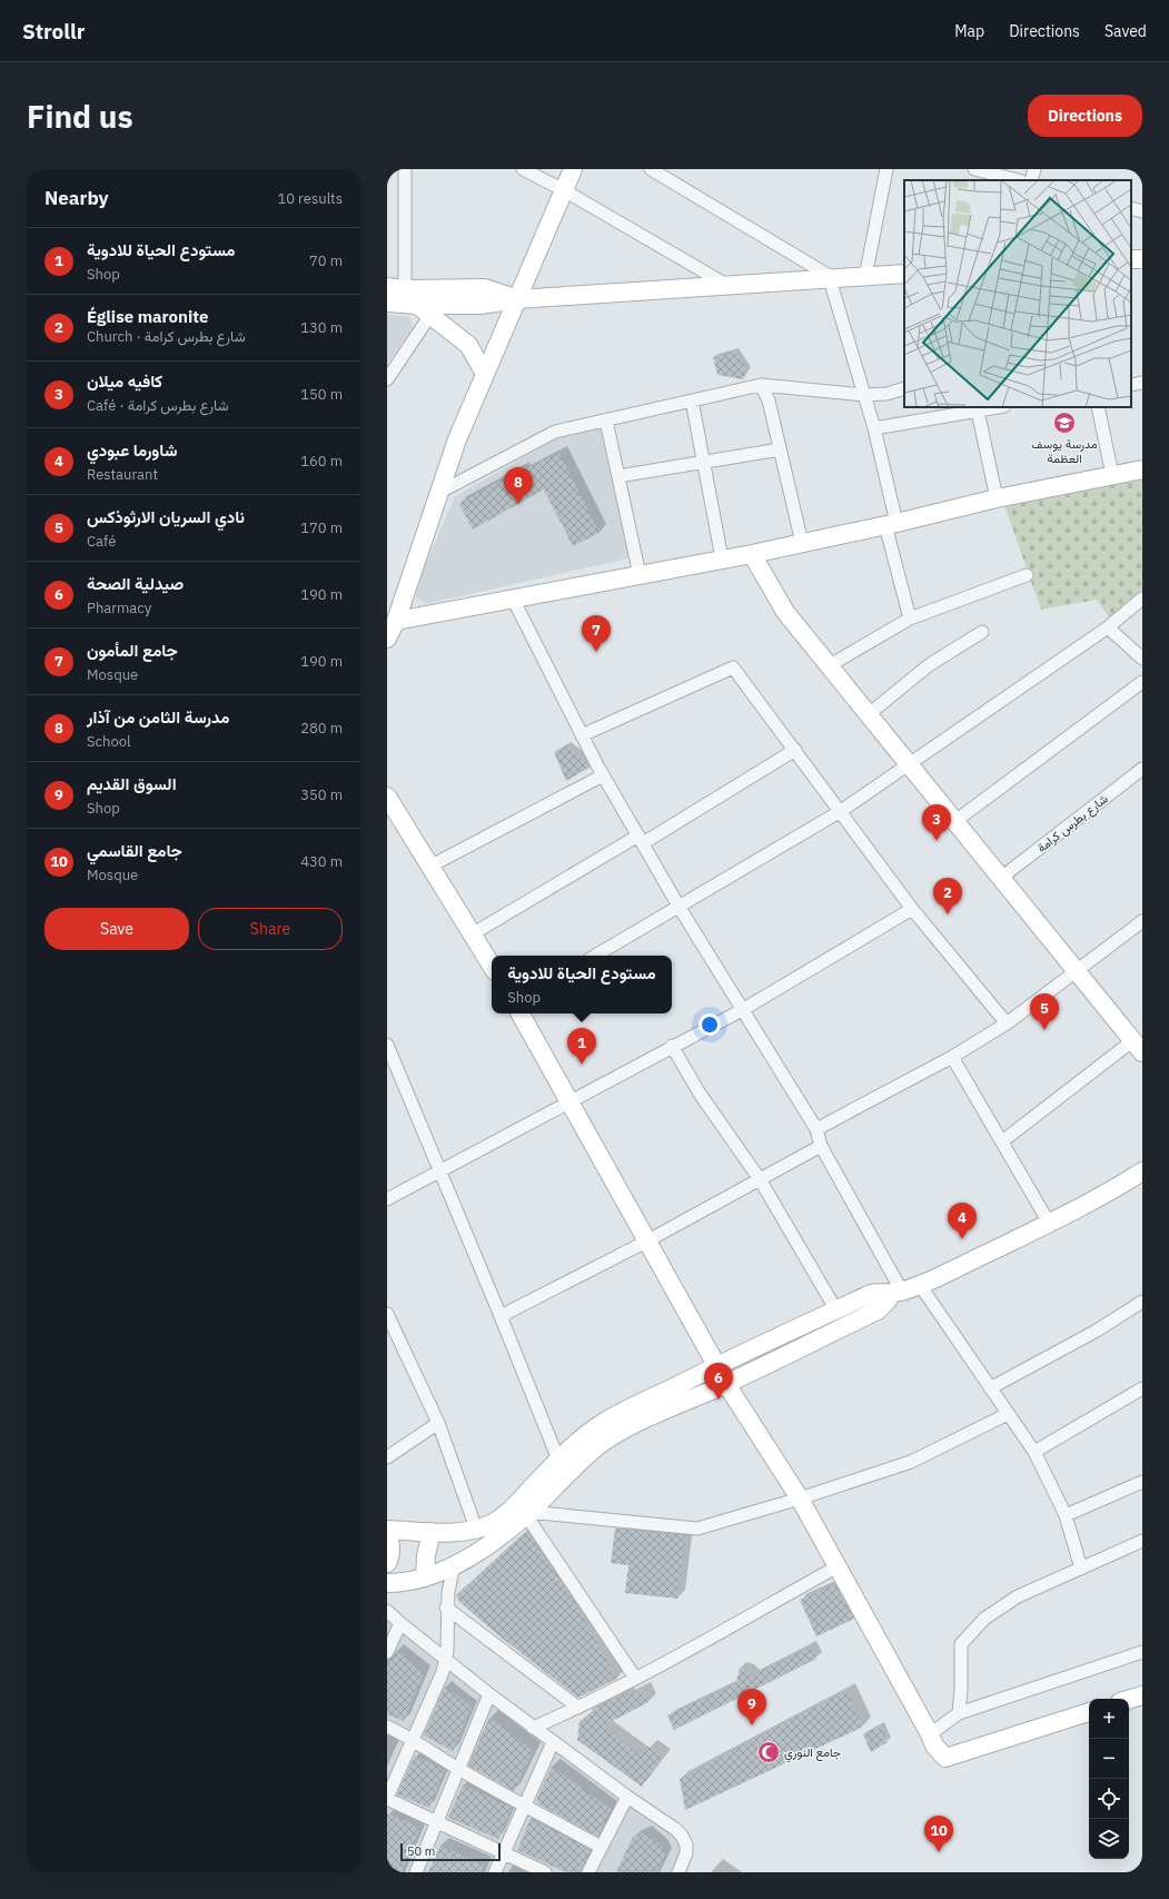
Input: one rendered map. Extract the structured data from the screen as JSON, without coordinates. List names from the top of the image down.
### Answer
{
  "streets": {
    "street": ["شارع بطرس كرامة"]
  },
  "places": {
    "school or university": ["مدرسة يوسف العظمة"],
    "mosque": ["جامع النوري"]
  },
  "scale_bar": "50 m",
  "page": {
    "header": "Strollr",
    "nav": ["Map", "Directions", "Saved"],
    "buttons": [
      "Directions",
      ["Save", "Share"]
    ],
    "title": "Find us",
    "heading": ["Nearby", "10 results"],
    "list": [
      {
        "mark": "1",
        "name": "مستودع الحياة للادوية",
        "note": "Shop",
        "value": "70 m"
      },
      {
        "mark": "2",
        "name": "Église maronite",
        "note": "Church · شارع بطرس كرامة",
        "value": "130 m"
      },
      {
        "mark": "3",
        "name": "كافيه ميلان",
        "note": "Café · شارع بطرس كرامة",
        "value": "150 m"
      },
      {
        "mark": "4",
        "name": "شاورما عبودي",
        "note": "Restaurant",
        "value": "160 m"
      },
      {
        "mark": "5",
        "name": "نادي السريان الارثوذكس",
        "note": "Café",
        "value": "170 m"
      },
      {
        "mark": "6",
        "name": "صيدلية الصحة",
        "note": "Pharmacy",
        "value": "190 m"
      },
      {
        "mark": "7",
        "name": "جامع المأمون",
        "note": "Mosque",
        "value": "190 m"
      },
      {
        "mark": "8",
        "name": "مدرسة الثامن من آذار",
        "note": "School",
        "value": "280 m"
      },
      {
        "mark": "9",
        "name": "السوق القديم",
        "note": "Shop",
        "value": "350 m"
      },
      {
        "mark": "10",
        "name": "جامع القاسمي",
        "note": "Mosque",
        "value": "430 m"
      }
    ],
    "pins": [
      "8",
      "7",
      "3",
      "2",
      "5",
      "1",
      "4",
      "6",
      "9",
      "10"
    ],
    "popup": ["مستودع الحياة للادوية", "Shop"],
    "map_buttons": ["+", "−"],
    "scale": "50 m"
  }
}
